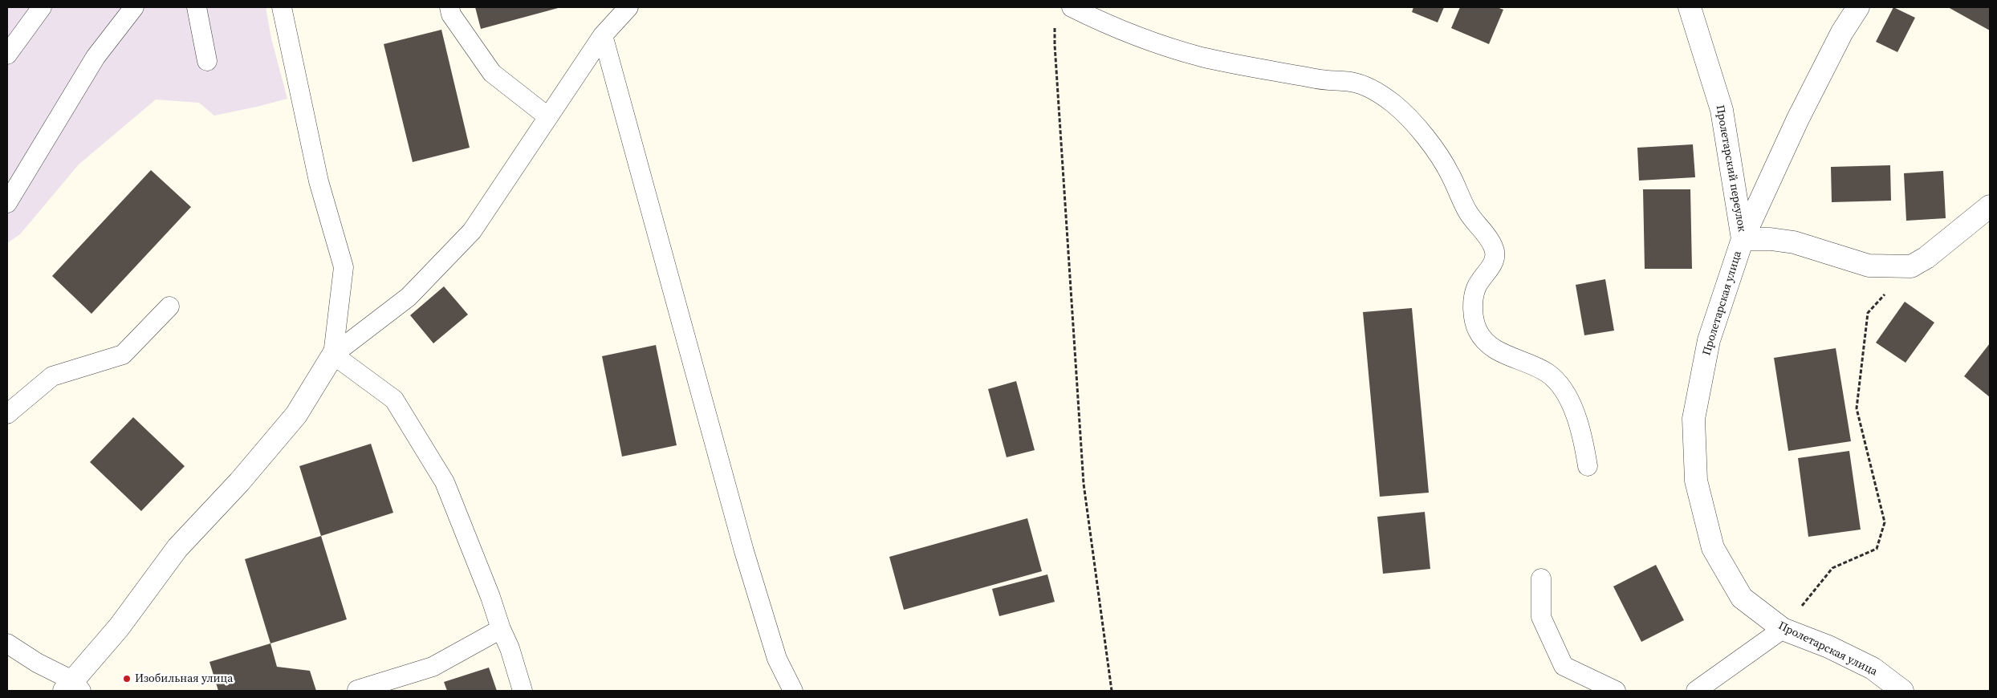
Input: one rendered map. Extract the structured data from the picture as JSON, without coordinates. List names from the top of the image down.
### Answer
{
  "streets": {
    "street": ["Пролетарский переулок", "Пролетарская улица"]
  },
  "crossings": [
    ["Пролетарский переулок", "Пролетарская улица"]
  ],
  "places": ["Изобильная улица"]
}
